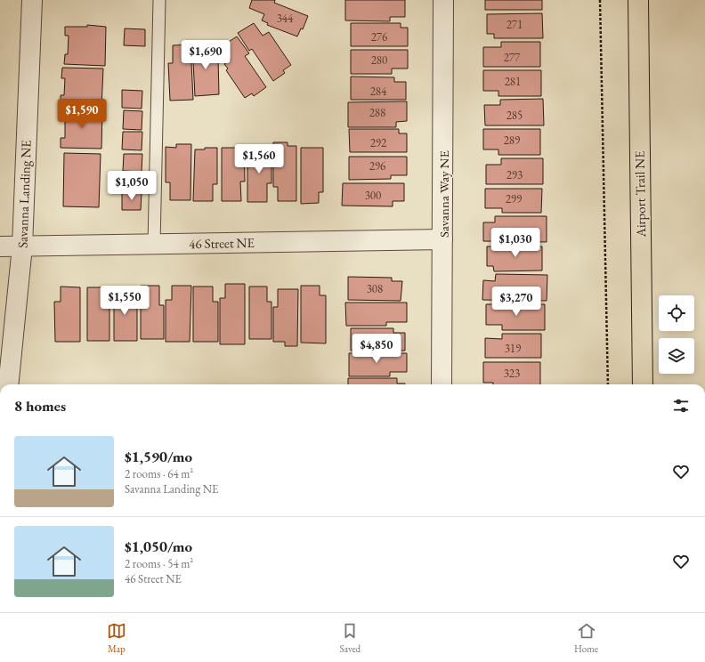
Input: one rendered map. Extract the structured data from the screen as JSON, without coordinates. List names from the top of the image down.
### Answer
{
  "streets": {
    "main road": ["Airport Trail NE"],
    "street": ["Savanna Landing NE", "Savanna Way NE", "46 Street NE"]
  },
  "crossings": [
    ["Savanna Landing NE", "46 Street NE"],
    ["Savanna Way NE", "46 Street NE"]
  ],
  "house_numbers": [
    "344",
    "271",
    "276",
    "277",
    "280",
    "281",
    "284",
    "288",
    "285",
    "289",
    "292",
    "296",
    "293",
    "300",
    "299",
    "308",
    "319",
    "323"
  ],
  "page": {
    "price": [
      "$1,690",
      "$1,590",
      "$1,560",
      "$1,050",
      "$1,030",
      "$1,550",
      "$3,270",
      "$4,850"
    ],
    "heading": "8 homes",
    "list": [
      {
        "name": "$1,590/mo",
        "note": "2 rooms · 64 m² · Savanna Landing NE"
      },
      {
        "name": "$1,050/mo",
        "note": "2 rooms · 54 m² · 46 Street NE"
      }
    ],
    "tabs": ["Map", "Saved", "Home"]
  }
}
